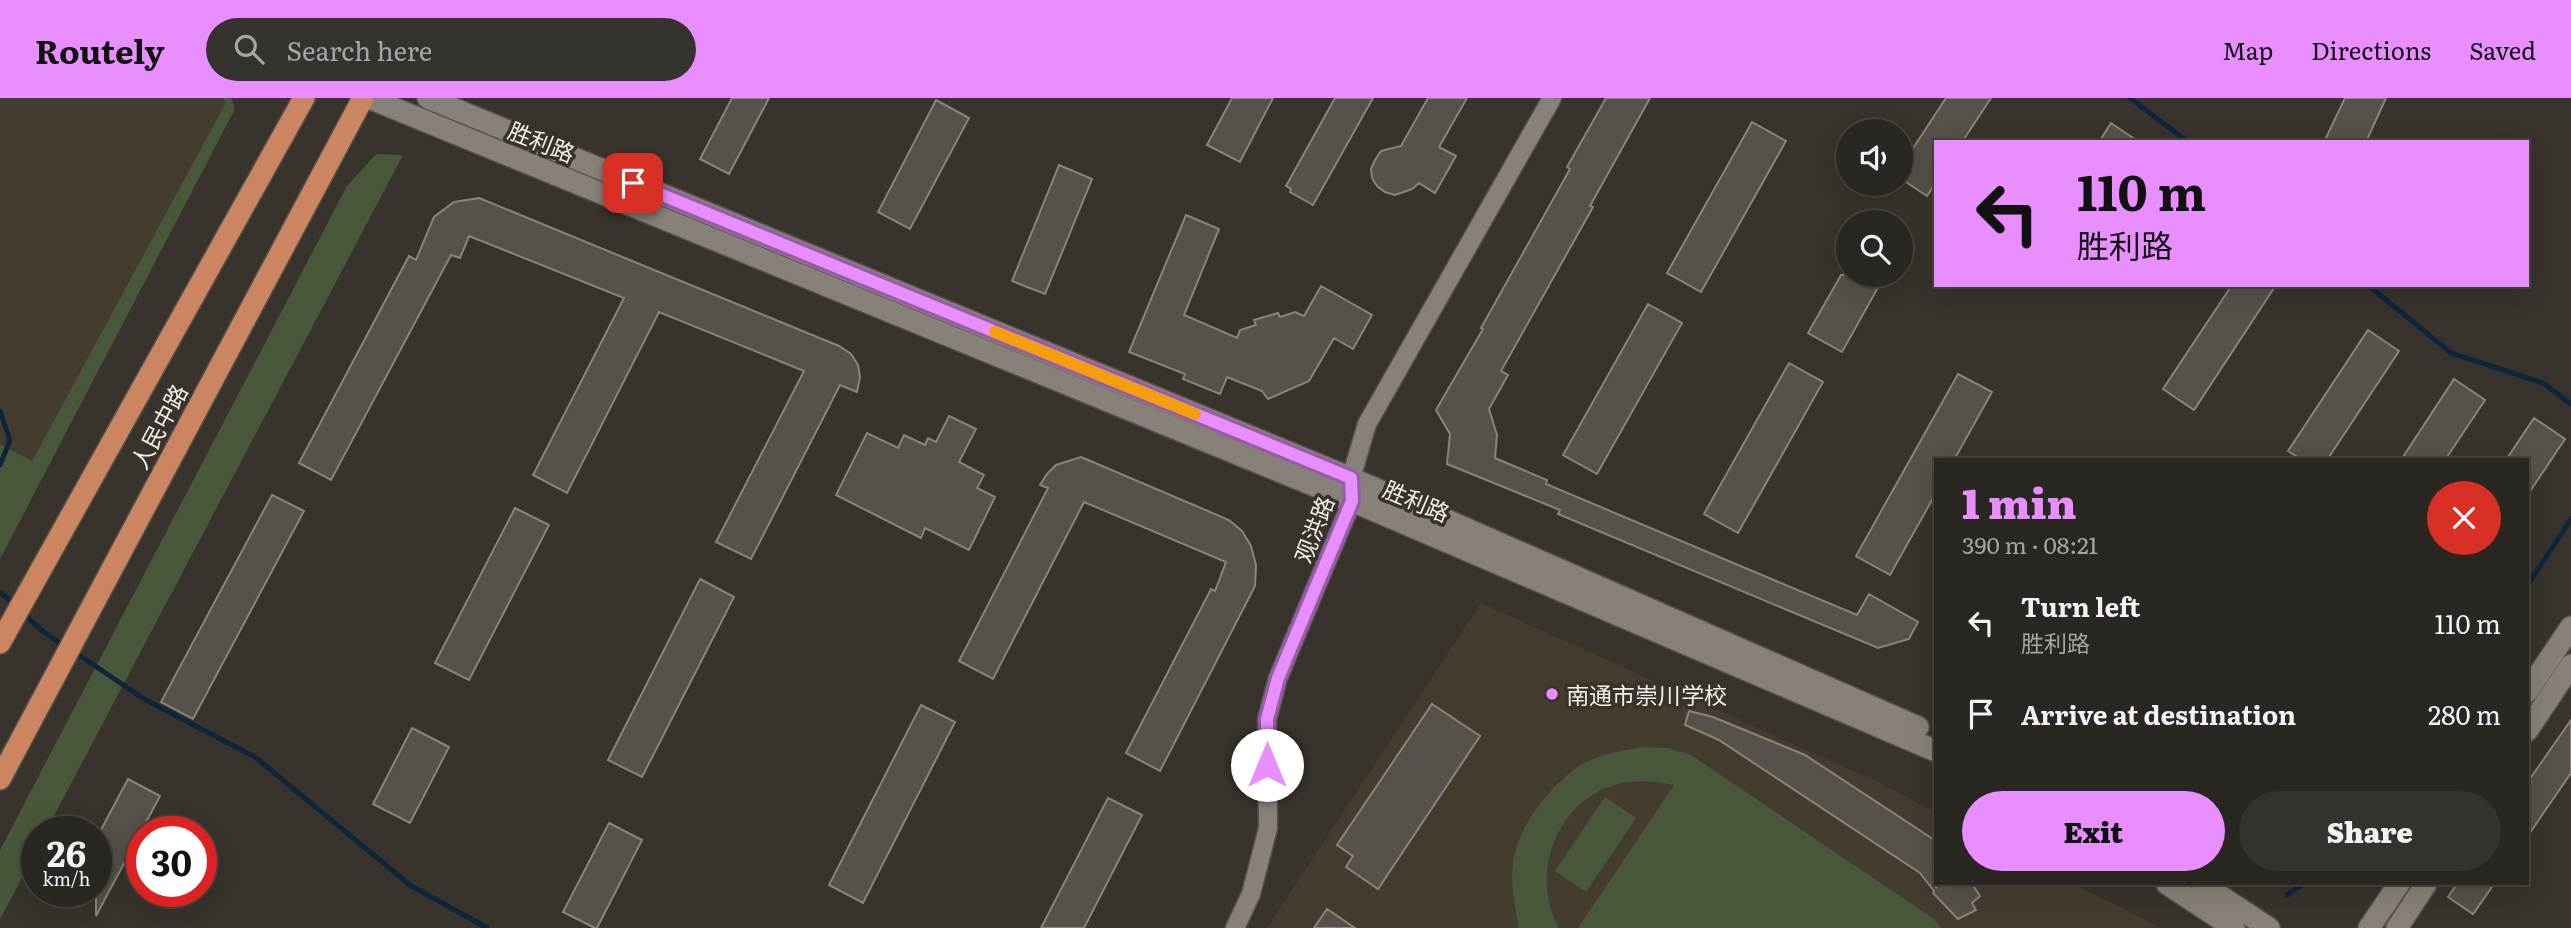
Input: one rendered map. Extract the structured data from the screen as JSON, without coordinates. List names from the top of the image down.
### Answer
{
  "streets": {
    "main road": ["人民中路"],
    "street": ["胜利路", "观洪路"]
  },
  "crossings": [
    ["胜利路", "观洪路"]
  ],
  "places": ["南通市崇川学校"],
  "page": {
    "header": "Routely",
    "search": "Search here",
    "nav": ["Map", "Directions", "Saved"],
    "turn": ["110 m", "胜利路"],
    "heading": ["1 min", "390 m · 08:21"],
    "list": [
      {
        "name": "Turn left",
        "note": "胜利路",
        "value": "110 m"
      },
      {
        "name": "Arrive at destination",
        "value": "280 m"
      }
    ],
    "buttons": ["Exit", "Share"],
    "speed": "26 km/h",
    "limit": "30"
  }
}
